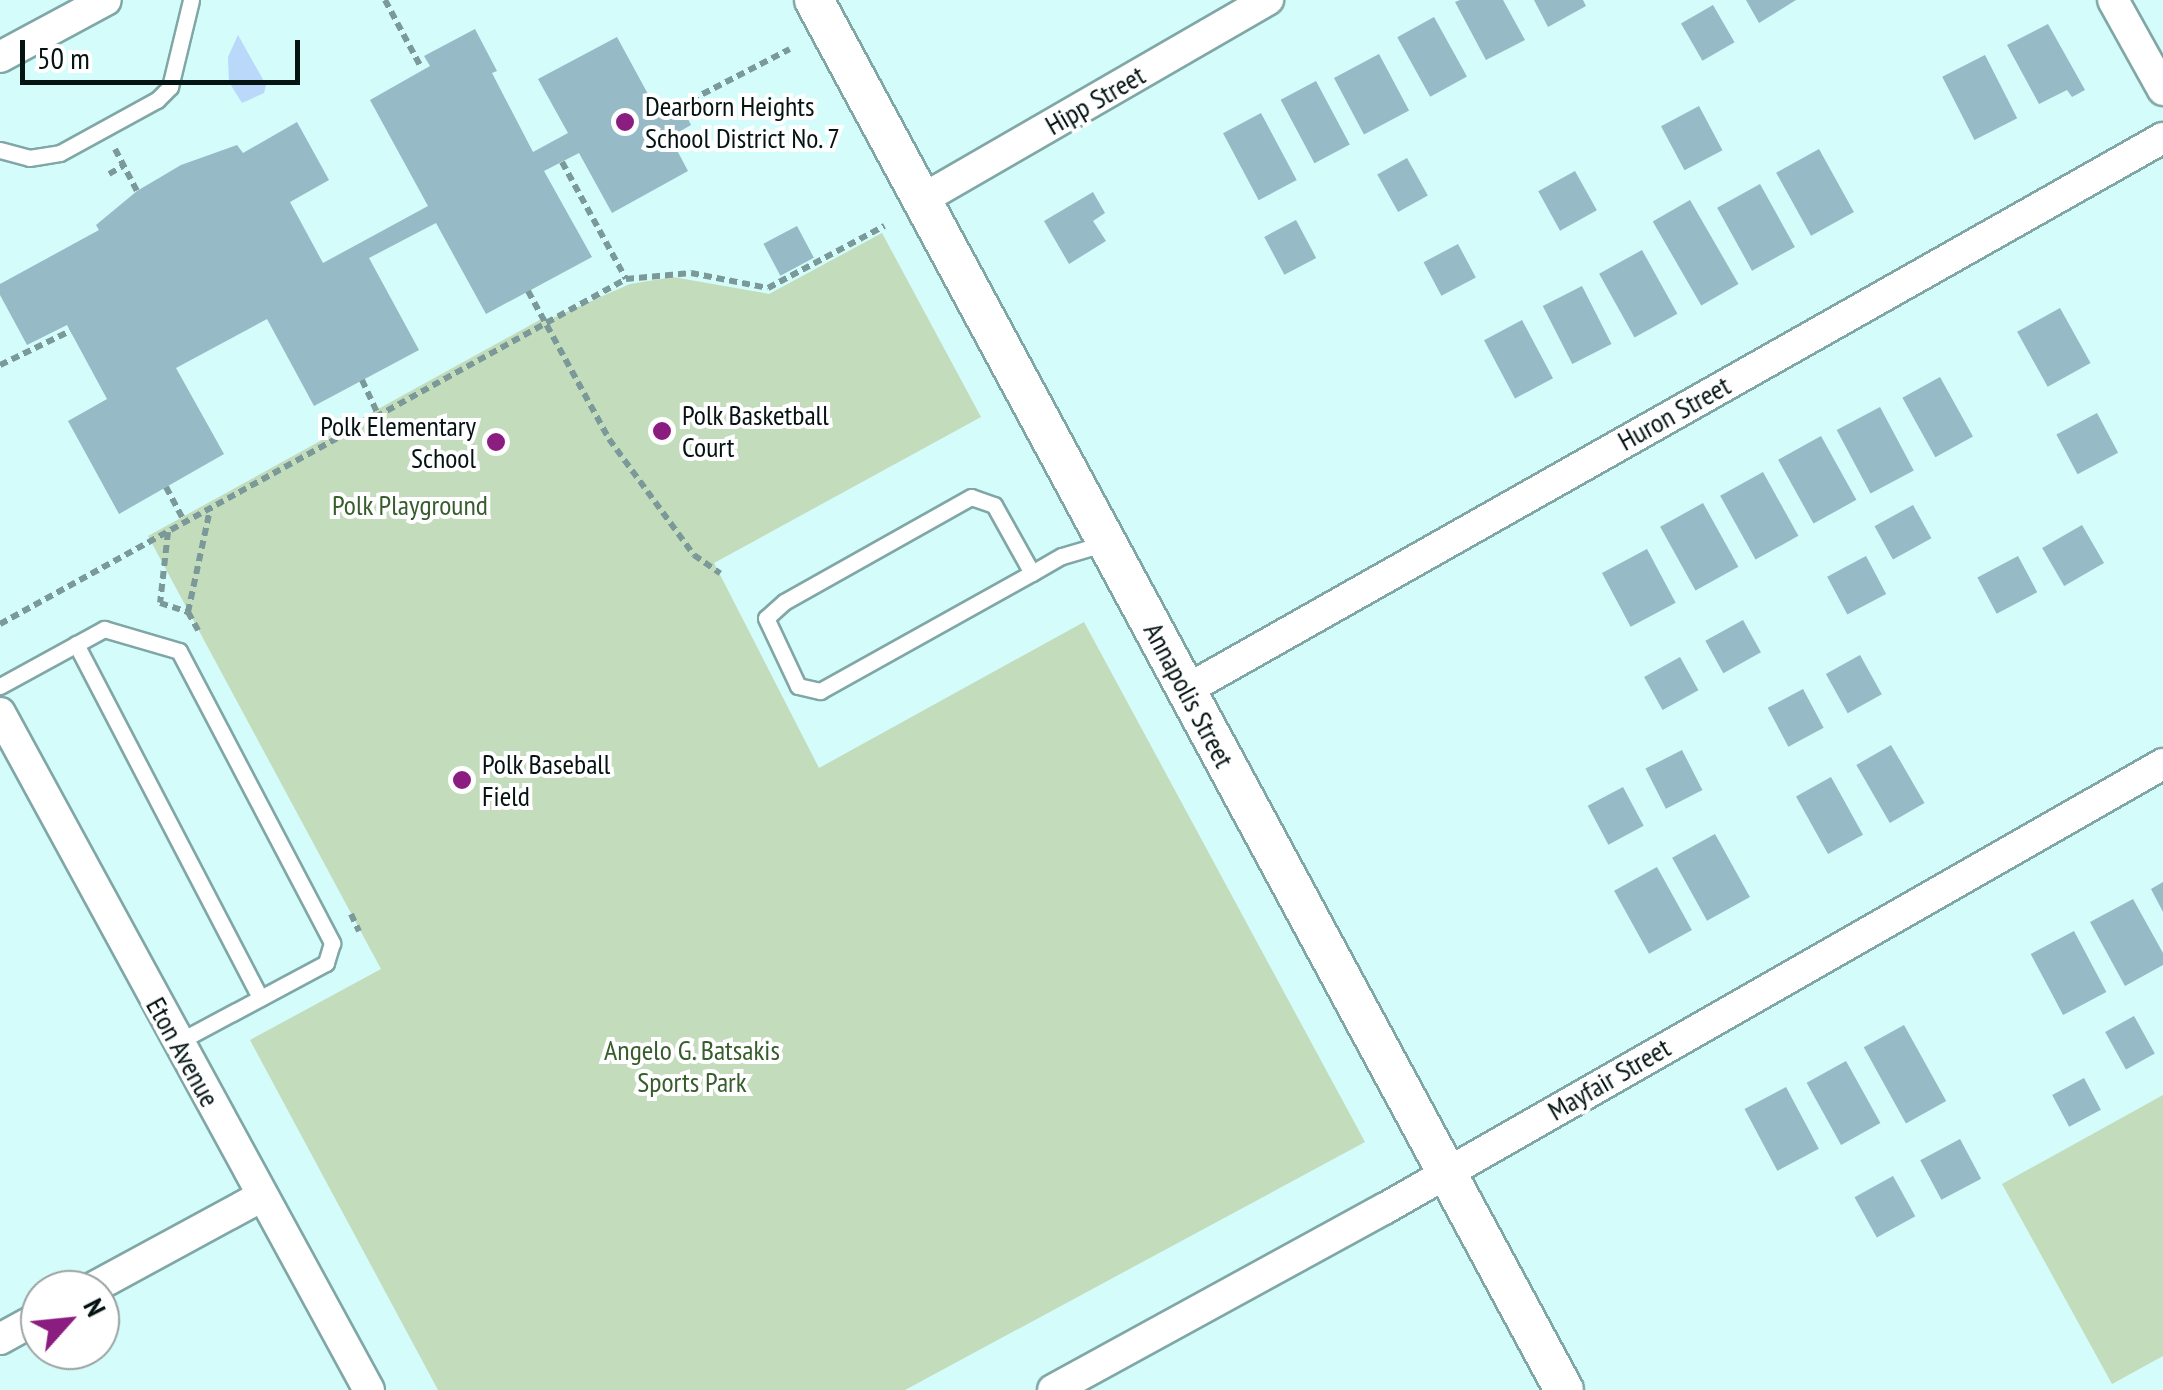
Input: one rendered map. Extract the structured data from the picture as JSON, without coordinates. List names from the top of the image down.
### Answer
{
  "streets": {
    "street": [
      "Hipp Street",
      "Huron Street",
      "Annapolis Street",
      "Eton Avenue",
      "Mayfair Street"
    ]
  },
  "crossings": [
    ["Hipp Street", "Annapolis Street"],
    ["Huron Street", "Annapolis Street"],
    ["Annapolis Street", "Mayfair Street"]
  ],
  "parks": ["Polk Playground", "Angelo G. Batsakis Sports Park"],
  "places": [
    "Dearborn Heights School District No. 7",
    "Polk Basketball Court",
    "Polk Elementary School",
    "Polk Baseball Field"
  ],
  "scale_bar": "50 m",
  "north": "top right"
}
